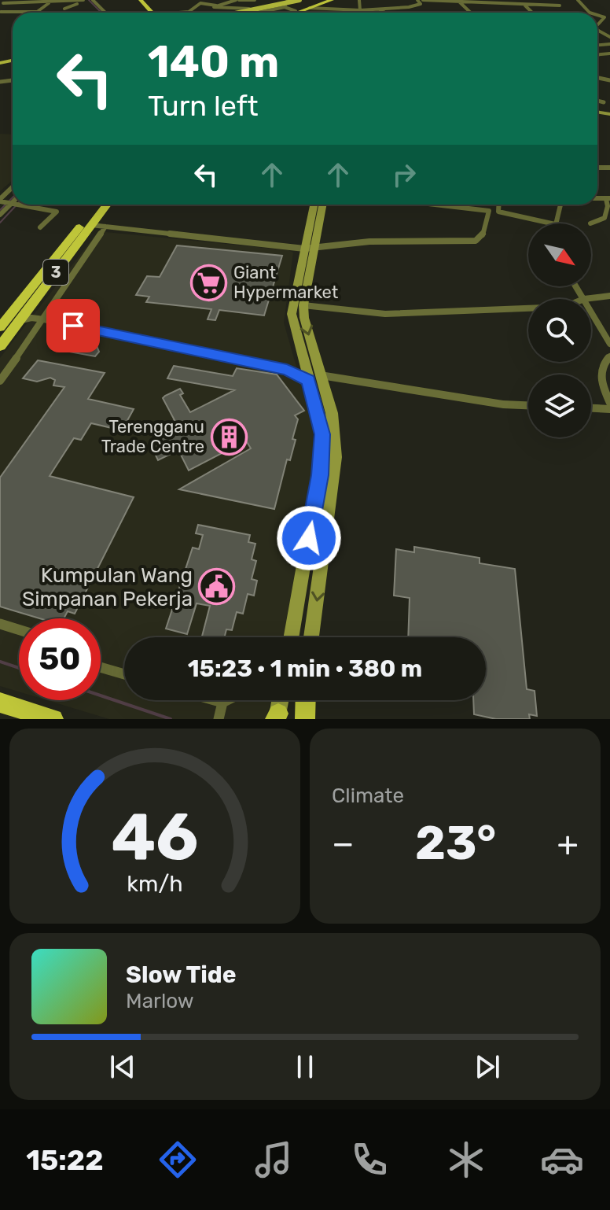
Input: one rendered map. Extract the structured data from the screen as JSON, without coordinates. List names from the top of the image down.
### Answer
{
  "streets": {
    "highway": ["3"]
  },
  "places": {
    "supermarket": ["Giant Hypermarket"],
    "building": ["Terengganu Trade Centre"],
    "public building": ["Kumpulan Wang Simpanan Pekerja"]
  },
  "north": "bottom right",
  "page": {
    "turn": ["140 m", "Turn left"],
    "limit": "50",
    "trip": "15:23 · 1 min · 380 m",
    "tile": "Climate",
    "heat": ["−", "23°", "+"],
    "song": ["Slow Tide", "Marlow"],
    "tabs": "15:22",
    "gauge": ["46", "km/h"]
  }
}
